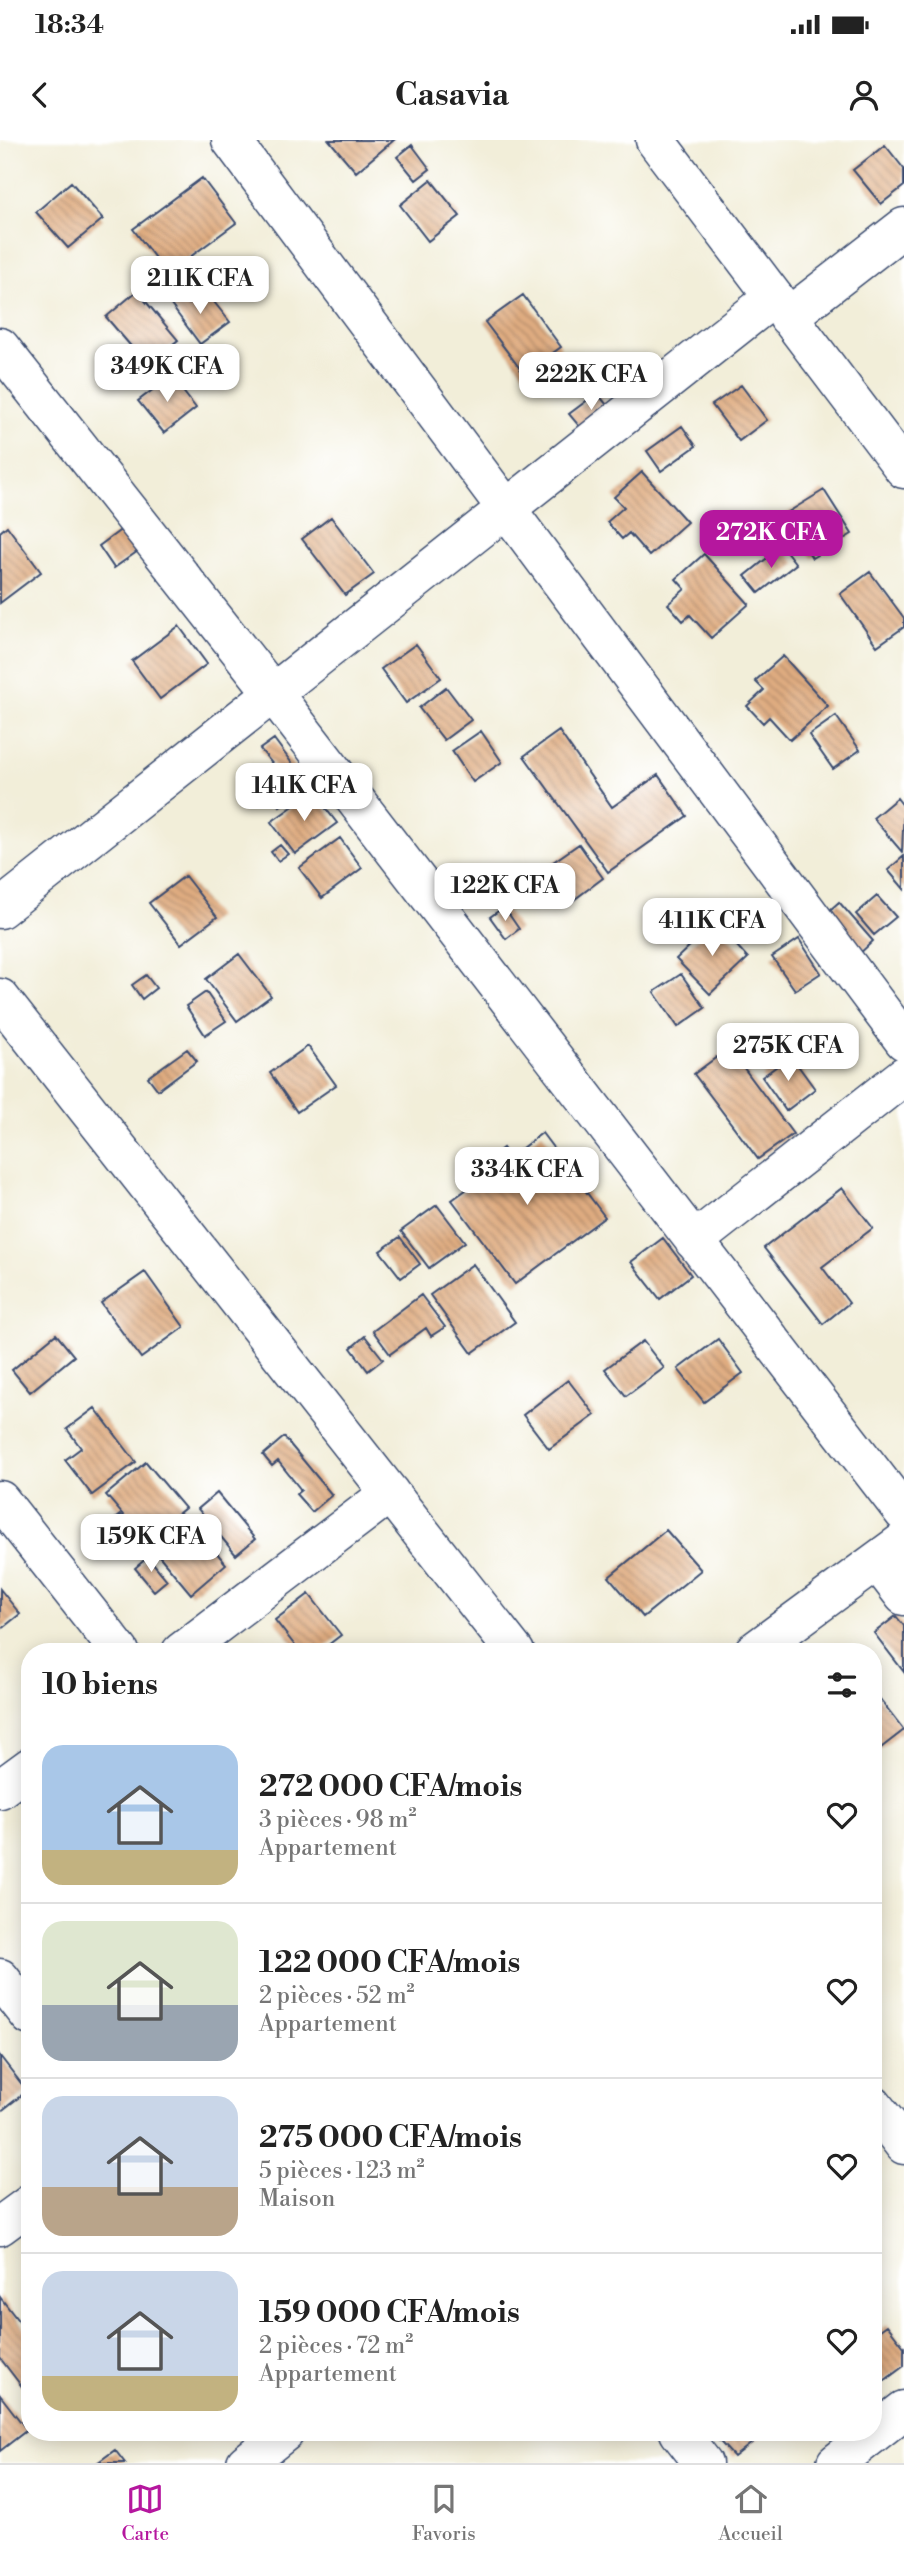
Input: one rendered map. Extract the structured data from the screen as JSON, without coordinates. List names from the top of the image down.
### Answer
{
  "page": {
    "status": "18:34",
    "header": "Casavia",
    "price": [
      "211K CFA",
      "349K CFA",
      "222K CFA",
      "272K CFA",
      "141K CFA",
      "122K CFA",
      "411K CFA",
      "275K CFA",
      "334K CFA",
      "159K CFA"
    ],
    "heading": "10 biens",
    "list": [
      {
        "name": "272 000 CFA/mois",
        "note": "3 pièces · 98 m² · Appartement"
      },
      {
        "name": "122 000 CFA/mois",
        "note": "2 pièces · 52 m² · Appartement"
      },
      {
        "name": "275 000 CFA/mois",
        "note": "5 pièces · 123 m² · Maison"
      },
      {
        "name": "159 000 CFA/mois",
        "note": "2 pièces · 72 m² · Appartement"
      }
    ],
    "tabs": ["Carte", "Favoris", "Accueil"]
  }
}
